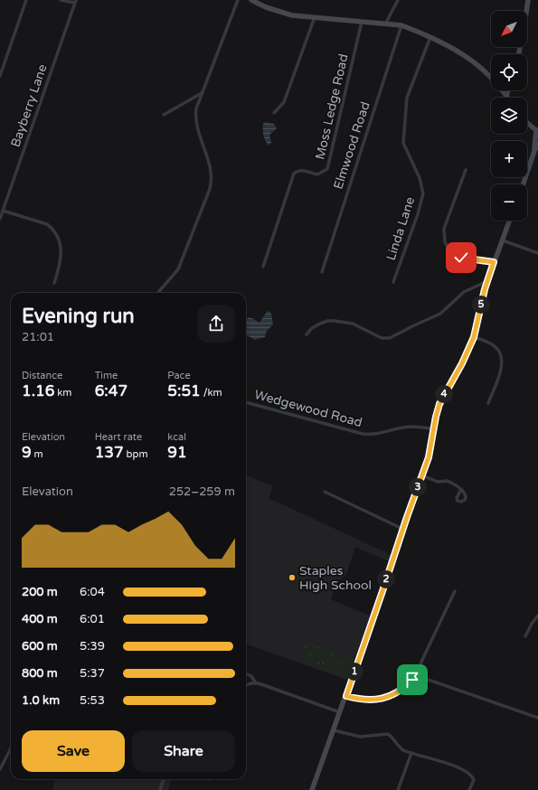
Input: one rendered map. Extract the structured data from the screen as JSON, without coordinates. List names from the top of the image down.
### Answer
{
  "streets": {
    "street": [
      "Bayberry Lane",
      "Moss Ledge Road",
      "Elmwood Road",
      "Linda Lane",
      "Wedgewood Road"
    ]
  },
  "places": ["Staples High School"],
  "north": "bottom left",
  "page": {
    "map_buttons": ["+", "−"],
    "heading": ["Evening run", "21:01"],
    "pins": [
      "5",
      "4",
      "3",
      "2",
      "1"
    ],
    "stats": [
      ["Distance", "1.16 km"],
      ["Time", "6:47"],
      ["Pace", "5:51 /km"],
      ["Elevation", "9 m"],
      ["Heart rate", "137 bpm"],
      ["kcal", "91"]
    ],
    "chart": ["Elevation", "252–259 m"],
    "list": [
      {
        "name": "200 m",
        "note": "6:04"
      },
      {
        "name": "400 m",
        "note": "6:01"
      },
      {
        "name": "600 m",
        "note": "5:39"
      },
      {
        "name": "800 m",
        "note": "5:37"
      },
      {
        "name": "1.0 km",
        "note": "5:53"
      }
    ],
    "buttons": ["Save", "Share"]
  }
}
